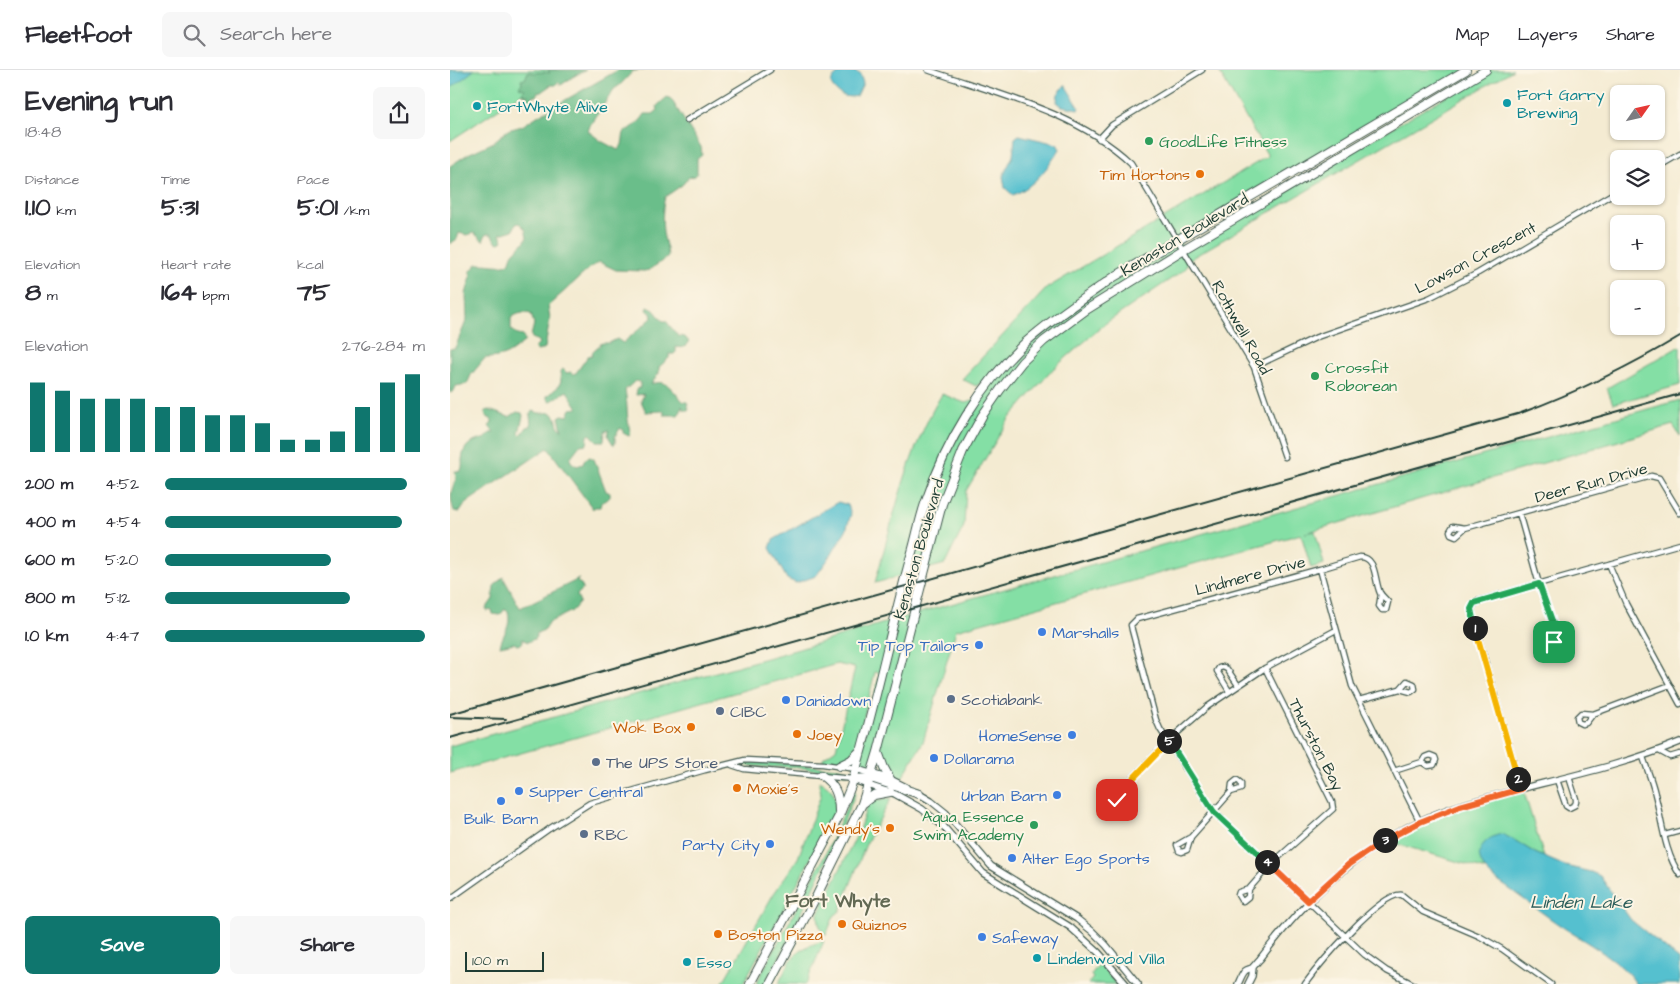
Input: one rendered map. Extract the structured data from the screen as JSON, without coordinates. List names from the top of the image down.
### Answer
{
  "streets": {
    "main road": ["Kenaston Boulevard"],
    "street": [
      "Lowson Crescent",
      "Rothwell Road",
      "Deer Run Drive",
      "Lindmere Drive",
      "Thurston Bay"
    ]
  },
  "crossings": [
    ["Kenaston Boulevard", "Rothwell Road"],
    ["Lowson Crescent", "Rothwell Road"]
  ],
  "districts": ["Fort Whyte"],
  "water": ["Linden Lake"],
  "places": [
    "Fort Garry Brewing",
    "FortWhyte Alive",
    "GoodLife Fitness",
    "Tim Hortons",
    "Crossfit Roborean",
    "Marshalls",
    "Tip Top Tailors",
    "Scotiabank",
    "Daniadown",
    "CIBC",
    "Wok Box",
    "Joey",
    "HomeSense",
    "Dollarama",
    "The UPS Store",
    "Moxie's",
    "Supper Central",
    "Urban Barn",
    "Bulk Barn",
    "Aqua Essence Swim Academy",
    "Wendy's",
    "RBC",
    "Party City",
    "Alter Ego Sports",
    "Quiznos",
    "Boston Pizza",
    "Safeway",
    "Lindenwood Villa",
    "Esso"
  ],
  "scale_bar": "100 m",
  "north": "top right",
  "page": {
    "header": "Fleetfoot",
    "search": "Search here",
    "nav": ["Map", "Layers", "Share"],
    "heading": ["Evening run", "18:48"],
    "map_buttons": ["+", "−"],
    "stats": [
      ["Distance", "1.10 km"],
      ["Time", "5:31"],
      ["Pace", "5:01 /km"],
      ["Elevation", "8 m"],
      ["Heart rate", "164 bpm"],
      ["kcal", "75"]
    ],
    "chart": ["Elevation", "276–284 m"],
    "list": [
      {
        "name": "200 m",
        "note": "4:52"
      },
      {
        "name": "400 m",
        "note": "4:54"
      },
      {
        "name": "600 m",
        "note": "5:20"
      },
      {
        "name": "800 m",
        "note": "5:12"
      },
      {
        "name": "1.0 km",
        "note": "4:47"
      }
    ],
    "pins": [
      "1",
      "5",
      "2",
      "3",
      "4"
    ],
    "buttons": ["Save", "Share"],
    "scale": "100 m"
  }
}
